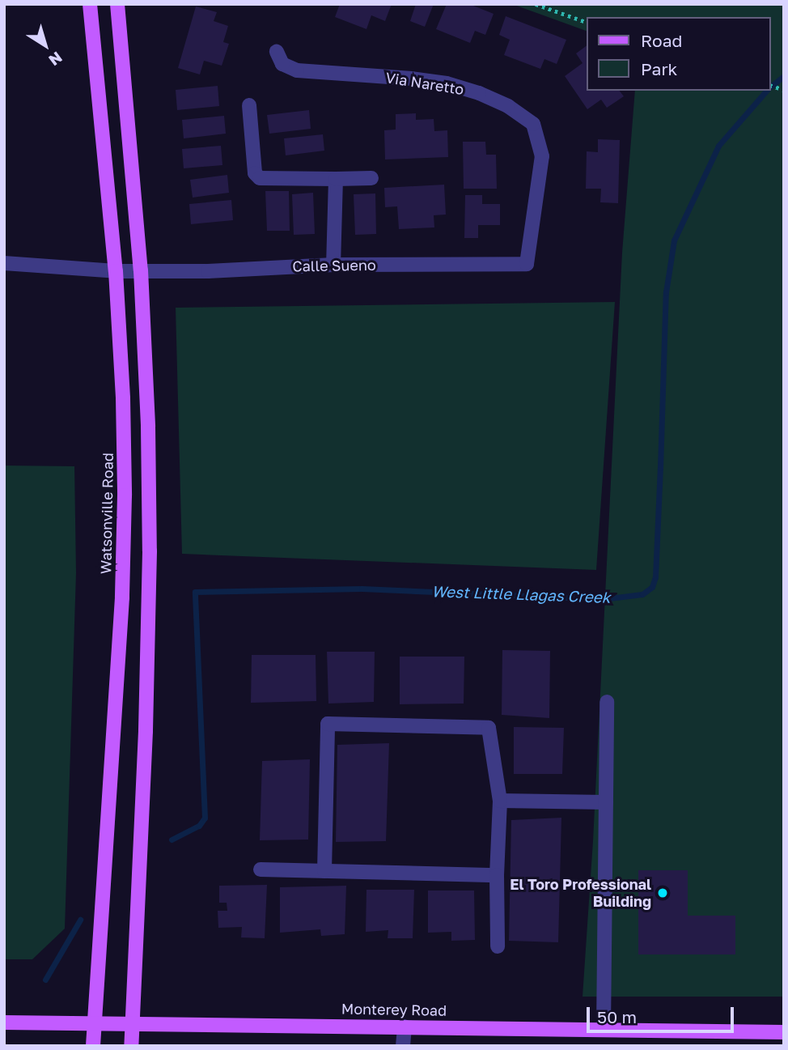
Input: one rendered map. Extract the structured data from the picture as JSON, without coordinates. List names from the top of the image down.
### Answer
{
  "streets": {
    "main road": ["Watsonville Road", "Monterey Road"],
    "street": ["Via Naretto", "Calle Sueno"]
  },
  "crossings": [
    ["Via Naretto", "Calle Sueno"],
    ["Calle Sueno", "Watsonville Road"],
    ["Watsonville Road", "Monterey Road"]
  ],
  "water": ["West Little Llagas Creek"],
  "places": ["El Toro Professional Building"],
  "legend": ["Road", "Park"],
  "scale_bar": "50 m",
  "north": "bottom right"
}
